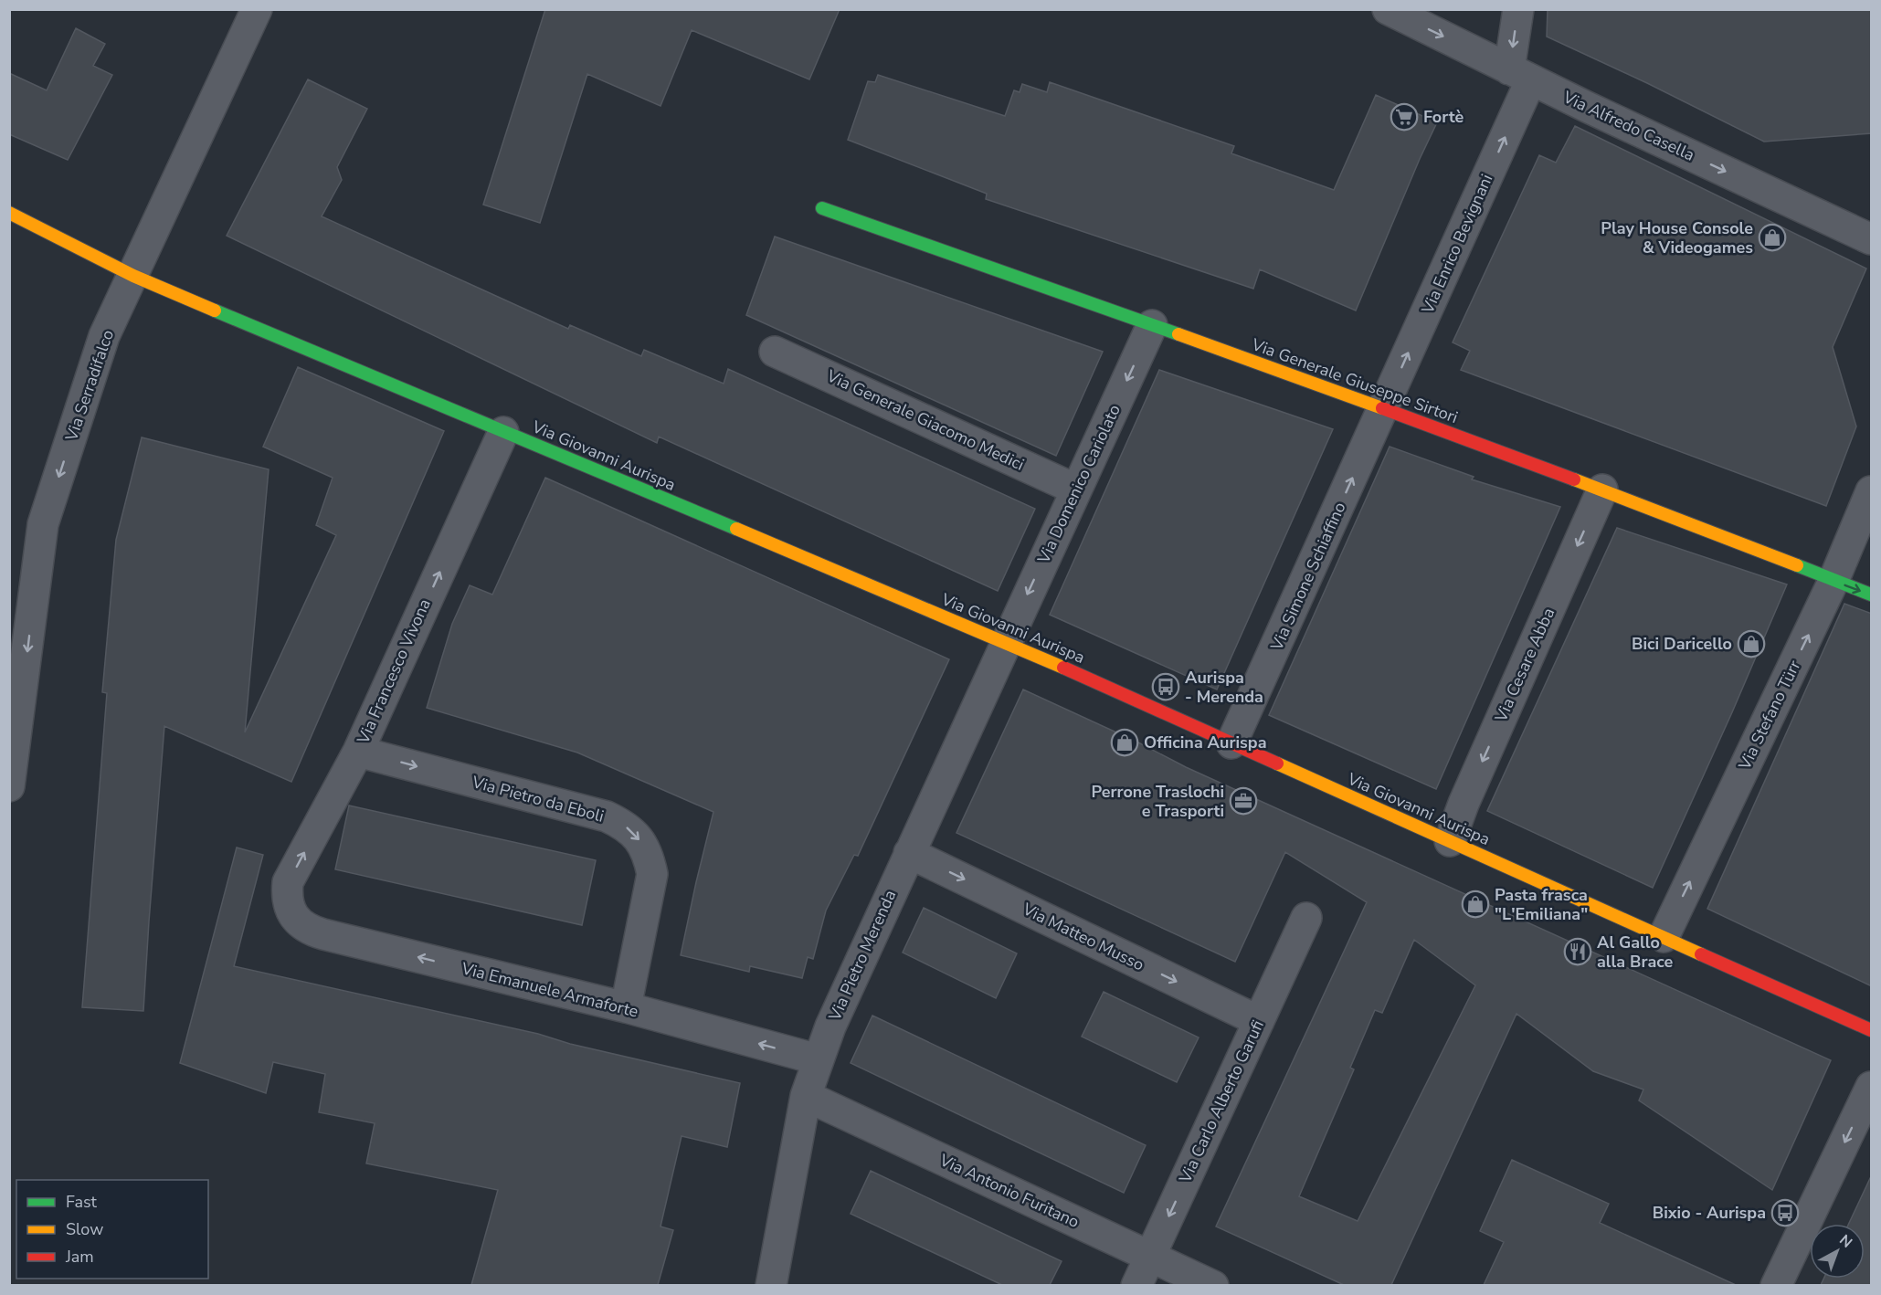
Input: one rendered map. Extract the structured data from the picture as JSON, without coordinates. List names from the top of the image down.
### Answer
{
  "streets": {
    "street": [
      "Via Alfredo Casella",
      "Via Enrico Bevignani",
      "Via Generale Giuseppe Sirtori",
      "Via Serradifalco",
      "Via Generale Giacomo Medici",
      "Via Giovanni Aurispa",
      "Via Domenico Cariolato",
      "Via Simone Schiaffino",
      "Via Cesare Abba",
      "Via Francesco Vivona",
      "Via Stefano Türr",
      "Via Pietro da Eboli",
      "Via Matteo Musso",
      "Via Pietro Merenda",
      "Via Emanuele Armaforte",
      "Via Carlo Alberto Garufi",
      "Via Antonio Furitano"
    ]
  },
  "crossings": [
    ["Via Alfredo Casella", "Via Enrico Bevignani"],
    ["Via Enrico Bevignani", "Via Generale Giuseppe Sirtori"],
    ["Via Enrico Bevignani", "Via Simone Schiaffino"],
    ["Via Generale Giuseppe Sirtori", "Via Domenico Cariolato"],
    ["Via Generale Giuseppe Sirtori", "Via Simone Schiaffino"],
    ["Via Generale Giuseppe Sirtori", "Via Cesare Abba"],
    ["Via Generale Giuseppe Sirtori", "Via Stefano Türr"],
    ["Via Serradifalco", "Via Giovanni Aurispa"],
    ["Via Generale Giacomo Medici", "Via Domenico Cariolato"],
    ["Via Giovanni Aurispa", "Via Domenico Cariolato"],
    ["Via Giovanni Aurispa", "Via Simone Schiaffino"],
    ["Via Giovanni Aurispa", "Via Cesare Abba"],
    ["Via Giovanni Aurispa", "Via Francesco Vivona"],
    ["Via Giovanni Aurispa", "Via Stefano Türr"],
    ["Via Giovanni Aurispa", "Via Pietro Merenda"],
    ["Via Domenico Cariolato", "Via Pietro Merenda"],
    ["Via Francesco Vivona", "Via Pietro da Eboli"],
    ["Via Francesco Vivona", "Via Emanuele Armaforte"],
    ["Via Pietro da Eboli", "Via Emanuele Armaforte"],
    ["Via Matteo Musso", "Via Pietro Merenda"],
    ["Via Matteo Musso", "Via Carlo Alberto Garufi"],
    ["Via Pietro Merenda", "Via Emanuele Armaforte"],
    ["Via Pietro Merenda", "Via Antonio Furitano"],
    ["Via Carlo Alberto Garufi", "Via Antonio Furitano"]
  ],
  "one_way": [
    "Via Alfredo Casella",
    "Via Serradifalco",
    "Via Domenico Cariolato",
    "Via Simone Schiaffino",
    "Via Cesare Abba",
    "Via Francesco Vivona",
    "Via Stefano Türr",
    "Via Matteo Musso",
    "Via Emanuele Armaforte",
    "Via Carlo Alberto Garufi"
  ],
  "places": {
    "supermarket": ["Fortè"],
    "shop": [
      "Play House Console & Videogames",
      "Bici Daricello",
      "Officina Aurispa",
      "Pasta frasca \"L'Emiliana\""
    ],
    "bus stop": ["Aurispa - Merenda", "Bixio - Aurispa"],
    "office": ["Perrone Traslochi e Trasporti"],
    "restaurant": ["Al Gallo alla Brace"]
  },
  "legend": ["Fast", "Slow", "Jam"],
  "north": "top right"
}
